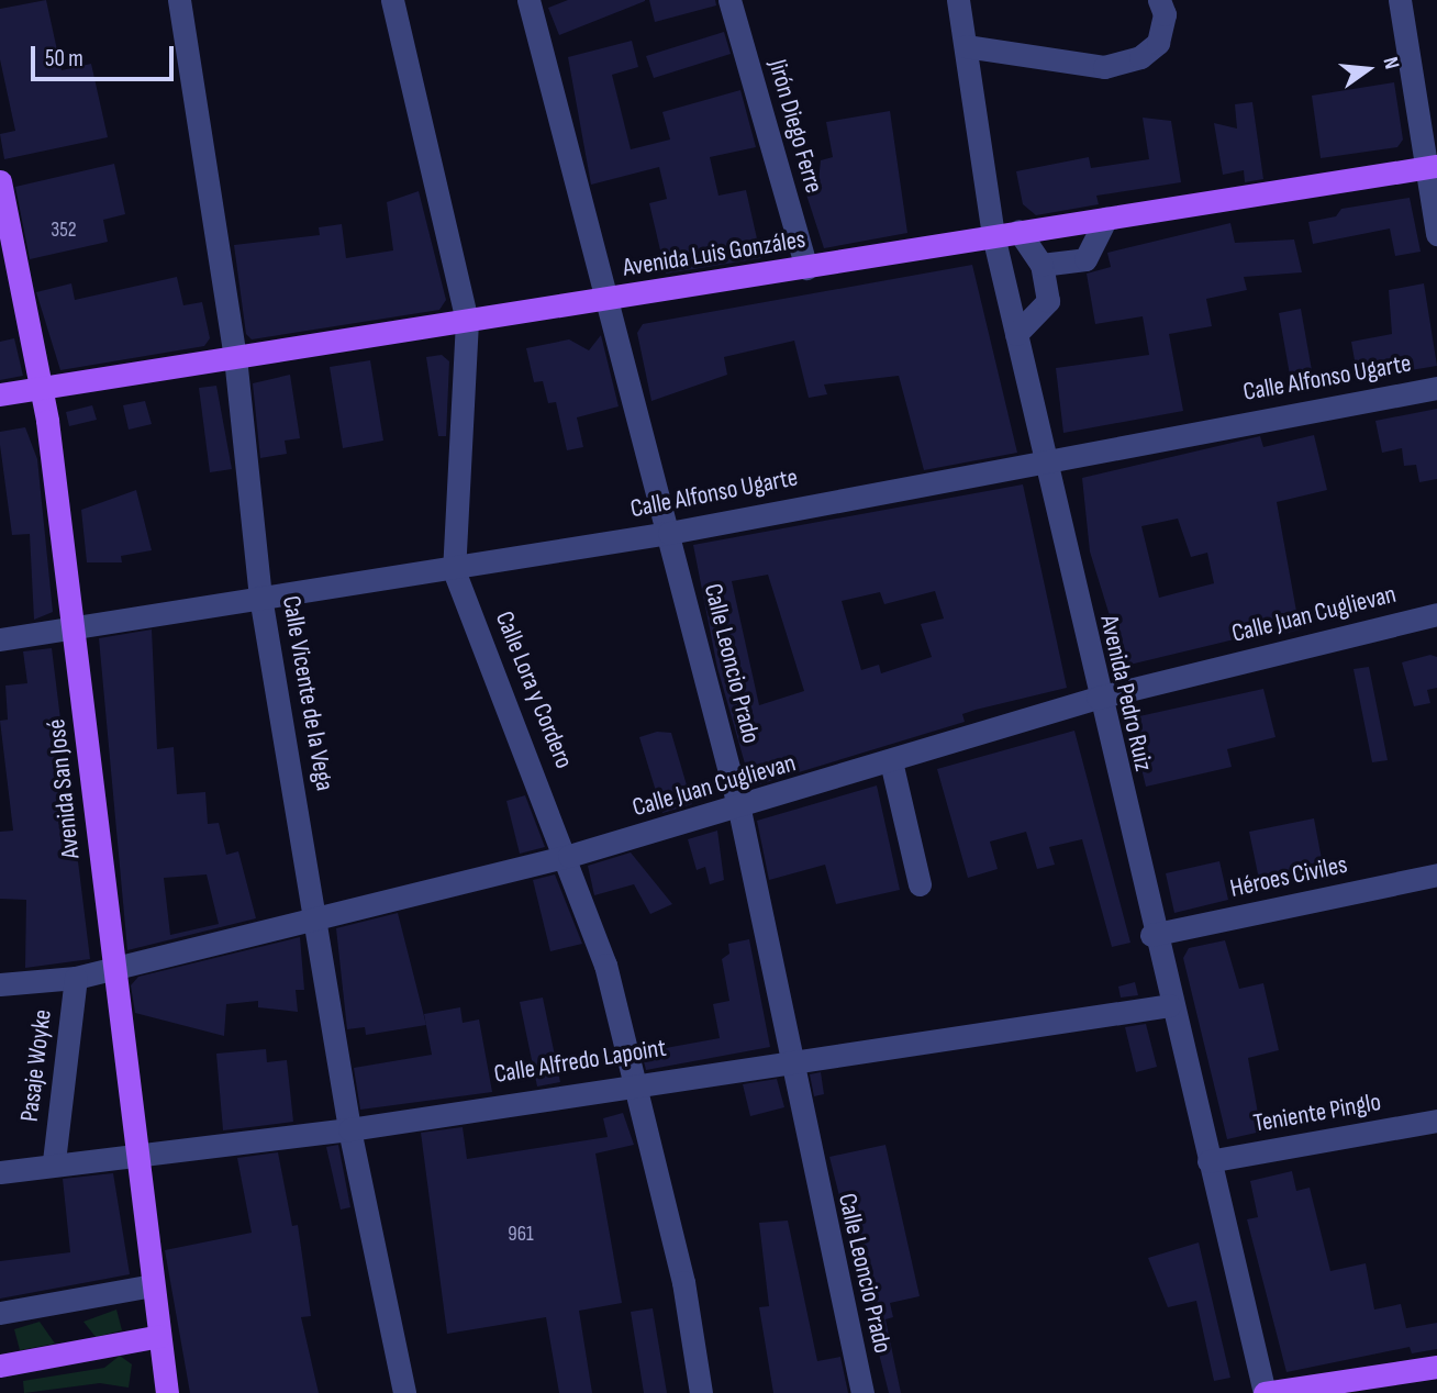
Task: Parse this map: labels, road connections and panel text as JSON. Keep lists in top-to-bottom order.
{
  "streets": {
    "main road": ["Avenida Luis Gonzáles", "Avenida San José"],
    "street": [
      "Jirón Diego Ferre",
      "Calle Alfonso Ugarte",
      "Calle Juan Cuglievan",
      "Calle Leoncio Prado",
      "Calle Lora y Cordero",
      "Calle Vicente de la Vega",
      "Avenida Pedro Ruiz",
      "Héroes Civiles",
      "Calle Alfredo Lapoint",
      "Pasaje Woyke",
      "Teniente Pinglo"
    ]
  },
  "crossings": [
    ["Jirón Diego Ferre", "Avenida Luis Gonzáles"],
    ["Avenida Luis Gonzáles", "Calle Leoncio Prado"],
    ["Avenida Luis Gonzáles", "Calle Lora y Cordero"],
    ["Avenida Luis Gonzáles", "Calle Vicente de la Vega"],
    ["Avenida Luis Gonzáles", "Avenida Pedro Ruiz"],
    ["Avenida Luis Gonzáles", "Avenida San José"],
    ["Calle Alfonso Ugarte", "Calle Leoncio Prado"],
    ["Calle Alfonso Ugarte", "Calle Lora y Cordero"],
    ["Calle Alfonso Ugarte", "Calle Vicente de la Vega"],
    ["Calle Alfonso Ugarte", "Avenida Pedro Ruiz"],
    ["Calle Alfonso Ugarte", "Avenida San José"],
    ["Calle Juan Cuglievan", "Calle Leoncio Prado"],
    ["Calle Juan Cuglievan", "Calle Lora y Cordero"],
    ["Calle Juan Cuglievan", "Calle Vicente de la Vega"],
    ["Calle Juan Cuglievan", "Avenida Pedro Ruiz"],
    ["Calle Juan Cuglievan", "Avenida San José"],
    ["Calle Juan Cuglievan", "Pasaje Woyke"],
    ["Calle Leoncio Prado", "Calle Alfredo Lapoint"],
    ["Calle Lora y Cordero", "Calle Alfredo Lapoint"],
    ["Calle Vicente de la Vega", "Calle Alfredo Lapoint"],
    ["Avenida Pedro Ruiz", "Héroes Civiles"],
    ["Avenida Pedro Ruiz", "Calle Alfredo Lapoint"],
    ["Avenida Pedro Ruiz", "Teniente Pinglo"],
    ["Avenida San José", "Calle Alfredo Lapoint"],
    ["Calle Alfredo Lapoint", "Pasaje Woyke"]
  ],
  "house_numbers": ["352", "961"],
  "scale_bar": "50 m",
  "north": "right"
}
